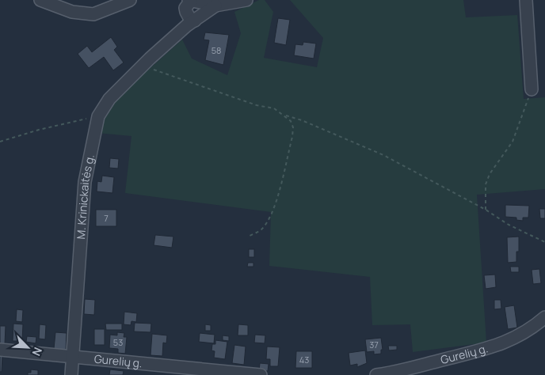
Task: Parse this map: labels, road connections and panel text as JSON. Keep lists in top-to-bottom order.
{
  "streets": {
    "street": ["M. Krinickaitės g.", "Gurelių g."]
  },
  "crossings": [
    ["M. Krinickaitės g.", "Gurelių g."]
  ],
  "house_numbers": [
    "58",
    "7",
    "53",
    "37",
    "43"
  ],
  "north": "bottom right"
}
